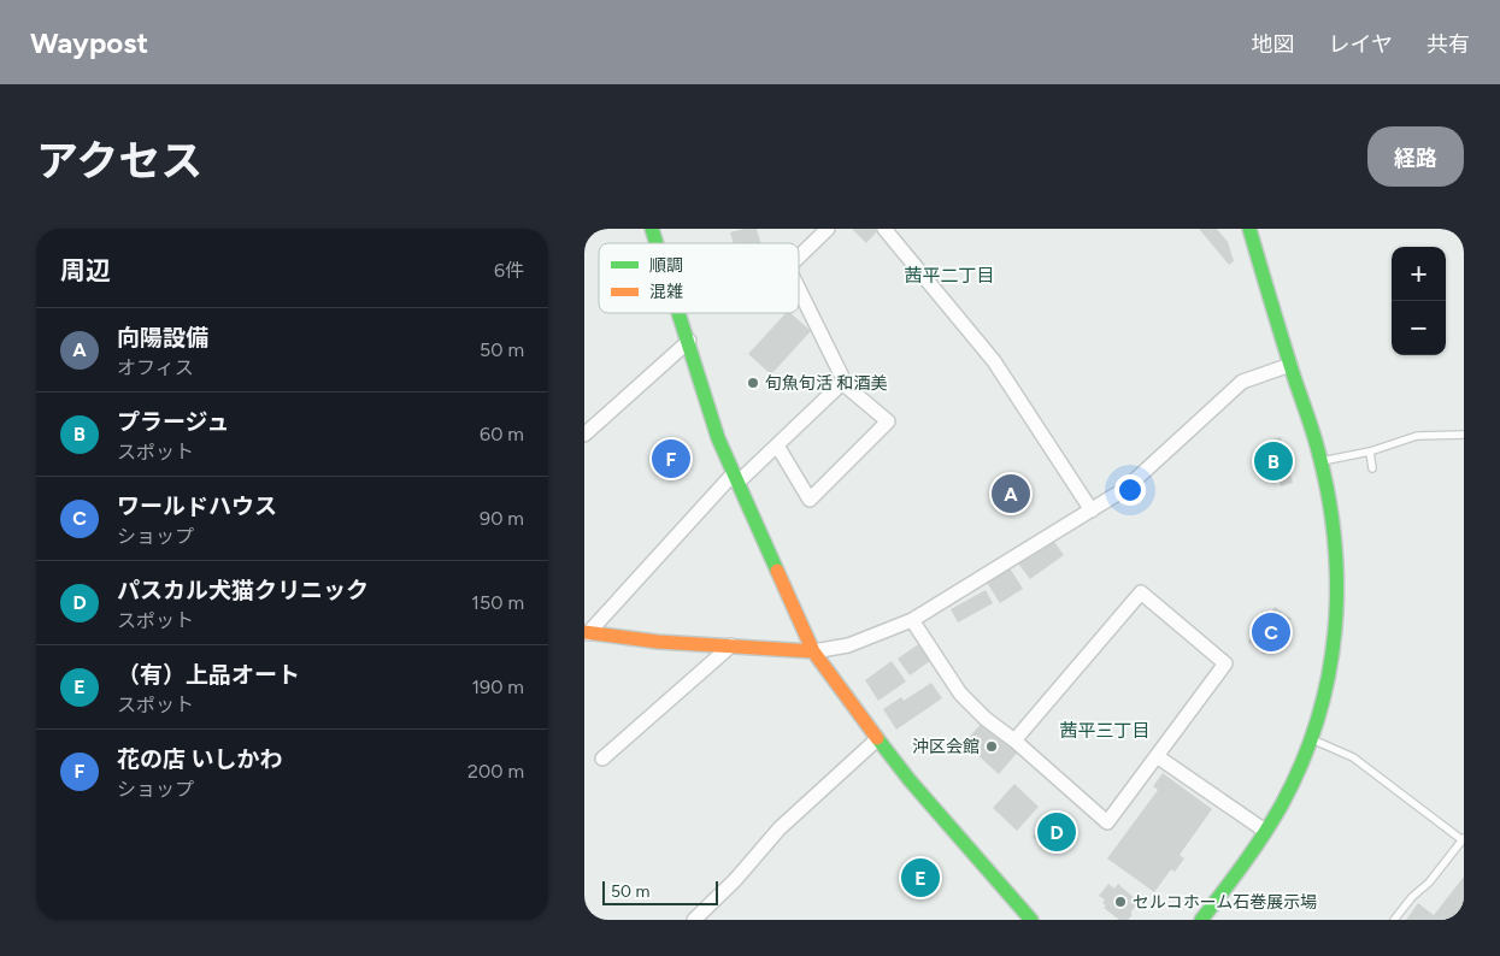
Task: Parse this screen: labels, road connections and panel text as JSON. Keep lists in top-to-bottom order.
{
  "districts": ["茜平二丁目", "茜平三丁目"],
  "places": ["旬魚旬活 和酒美", "沖区会館", "セルコホーム石巻展示場"],
  "legend": ["順調", "混雑"],
  "scale_bar": "50 m",
  "page": {
    "header": "Waypost",
    "nav": ["地図", "レイヤ", "共有"],
    "title": "アクセス",
    "buttons": "経路",
    "heading": ["周辺", "6件"],
    "map_buttons": ["+", "−"],
    "list": [
      {
        "mark": "A",
        "name": "向陽設備",
        "note": "オフィス",
        "value": "50 m"
      },
      {
        "mark": "B",
        "name": "プラージュ",
        "note": "スポット",
        "value": "60 m"
      },
      {
        "mark": "C",
        "name": "ワールドハウス",
        "note": "ショップ",
        "value": "90 m"
      },
      {
        "mark": "D",
        "name": "パスカル犬猫クリニック",
        "note": "スポット",
        "value": "150 m"
      },
      {
        "mark": "E",
        "name": "（有）上品オート",
        "note": "スポット",
        "value": "190 m"
      },
      {
        "mark": "F",
        "name": "花の店 いしかわ",
        "note": "ショップ",
        "value": "200 m"
      }
    ],
    "pins": [
      "F",
      "B",
      "A",
      "C",
      "D",
      "E"
    ],
    "scale": "50 m"
  }
}
